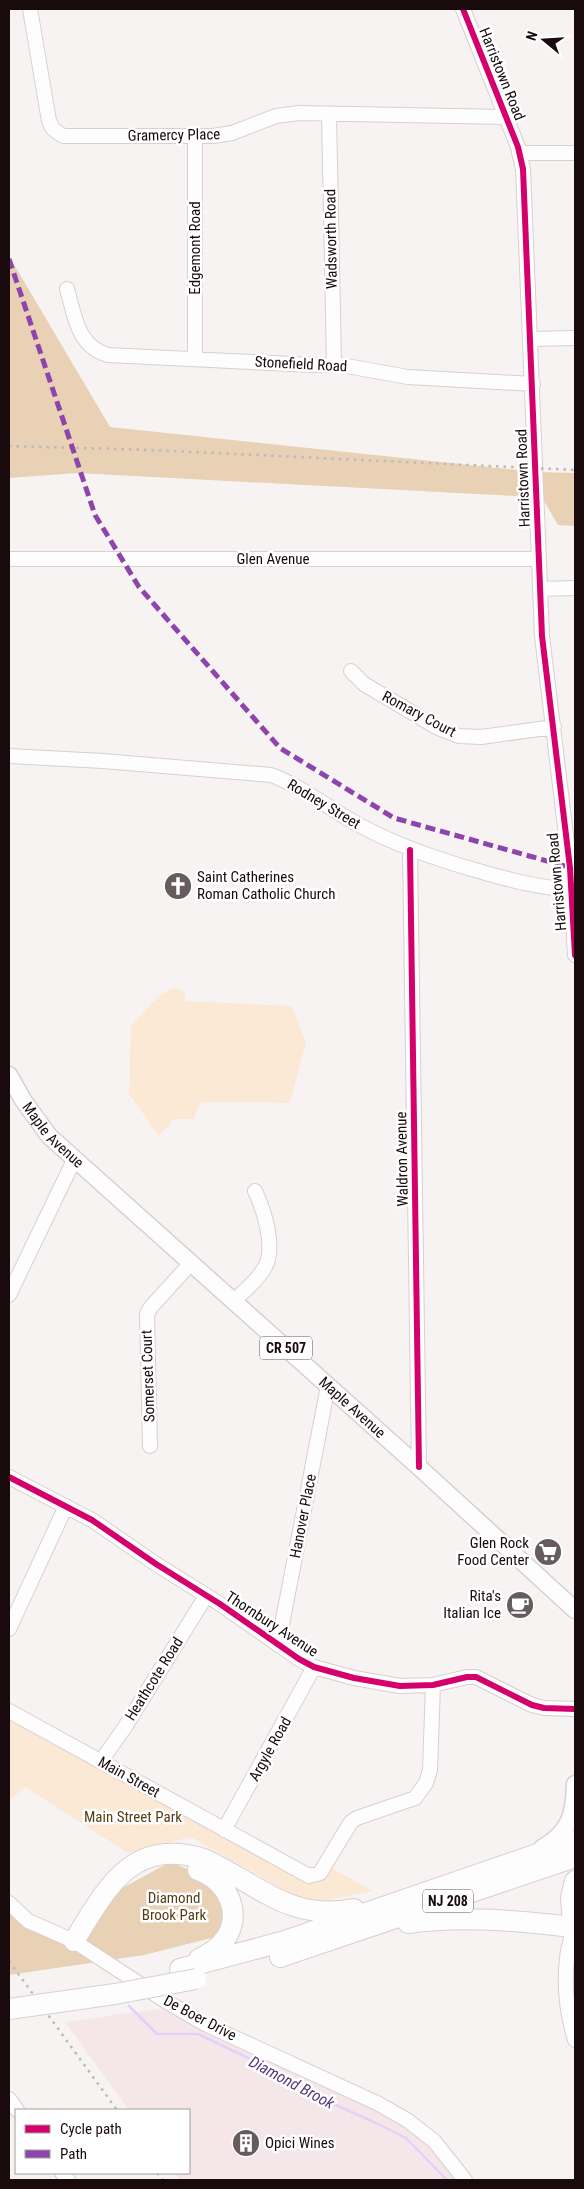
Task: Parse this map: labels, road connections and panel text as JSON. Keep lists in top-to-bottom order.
{
  "streets": {
    "highway": ["NJ 208"],
    "main road": ["Maple Avenue", "CR 507"],
    "street": [
      "Harristown Road",
      "Gramercy Place",
      "Wadsworth Road",
      "Edgemont Road",
      "Stonefield Road",
      "Glen Avenue",
      "Romary Court",
      "Rodney Street",
      "Waldron Avenue",
      "Somerset Court",
      "Hanover Place",
      "Thornbury Avenue",
      "Heathcote Road",
      "Argyle Road",
      "Main Street",
      "De Boer Drive"
    ]
  },
  "crossings": [
    ["Harristown Road", "Gramercy Place"],
    ["Harristown Road", "Stonefield Road"],
    ["Harristown Road", "Glen Avenue"],
    ["Harristown Road", "Romary Court"],
    ["Harristown Road", "Rodney Street"],
    ["Gramercy Place", "Wadsworth Road"],
    ["Gramercy Place", "Edgemont Road"],
    ["Wadsworth Road", "Stonefield Road"],
    ["Edgemont Road", "Stonefield Road"],
    ["Rodney Street", "Waldron Avenue"],
    ["Maple Avenue", "Waldron Avenue"],
    ["Maple Avenue", "Somerset Court"],
    ["Maple Avenue", "Hanover Place"],
    ["Hanover Place", "Thornbury Avenue"],
    ["Thornbury Avenue", "Heathcote Road"],
    ["Thornbury Avenue", "Argyle Road"],
    ["Thornbury Avenue", "Main Street"],
    ["Heathcote Road", "Main Street"],
    ["Argyle Road", "Main Street"]
  ],
  "water": ["Diamond Brook"],
  "parks": ["Main Street Park", "Diamond Brook Park"],
  "places": {
    "church": ["Saint Catherines Roman Catholic Church"],
    "supermarket": ["Glen Rock Food Center"],
    "cafe": ["Rita's Italian Ice"],
    "building": ["Opici Wines"]
  },
  "legend": ["Cycle path", "Path"],
  "north": "left"
}
